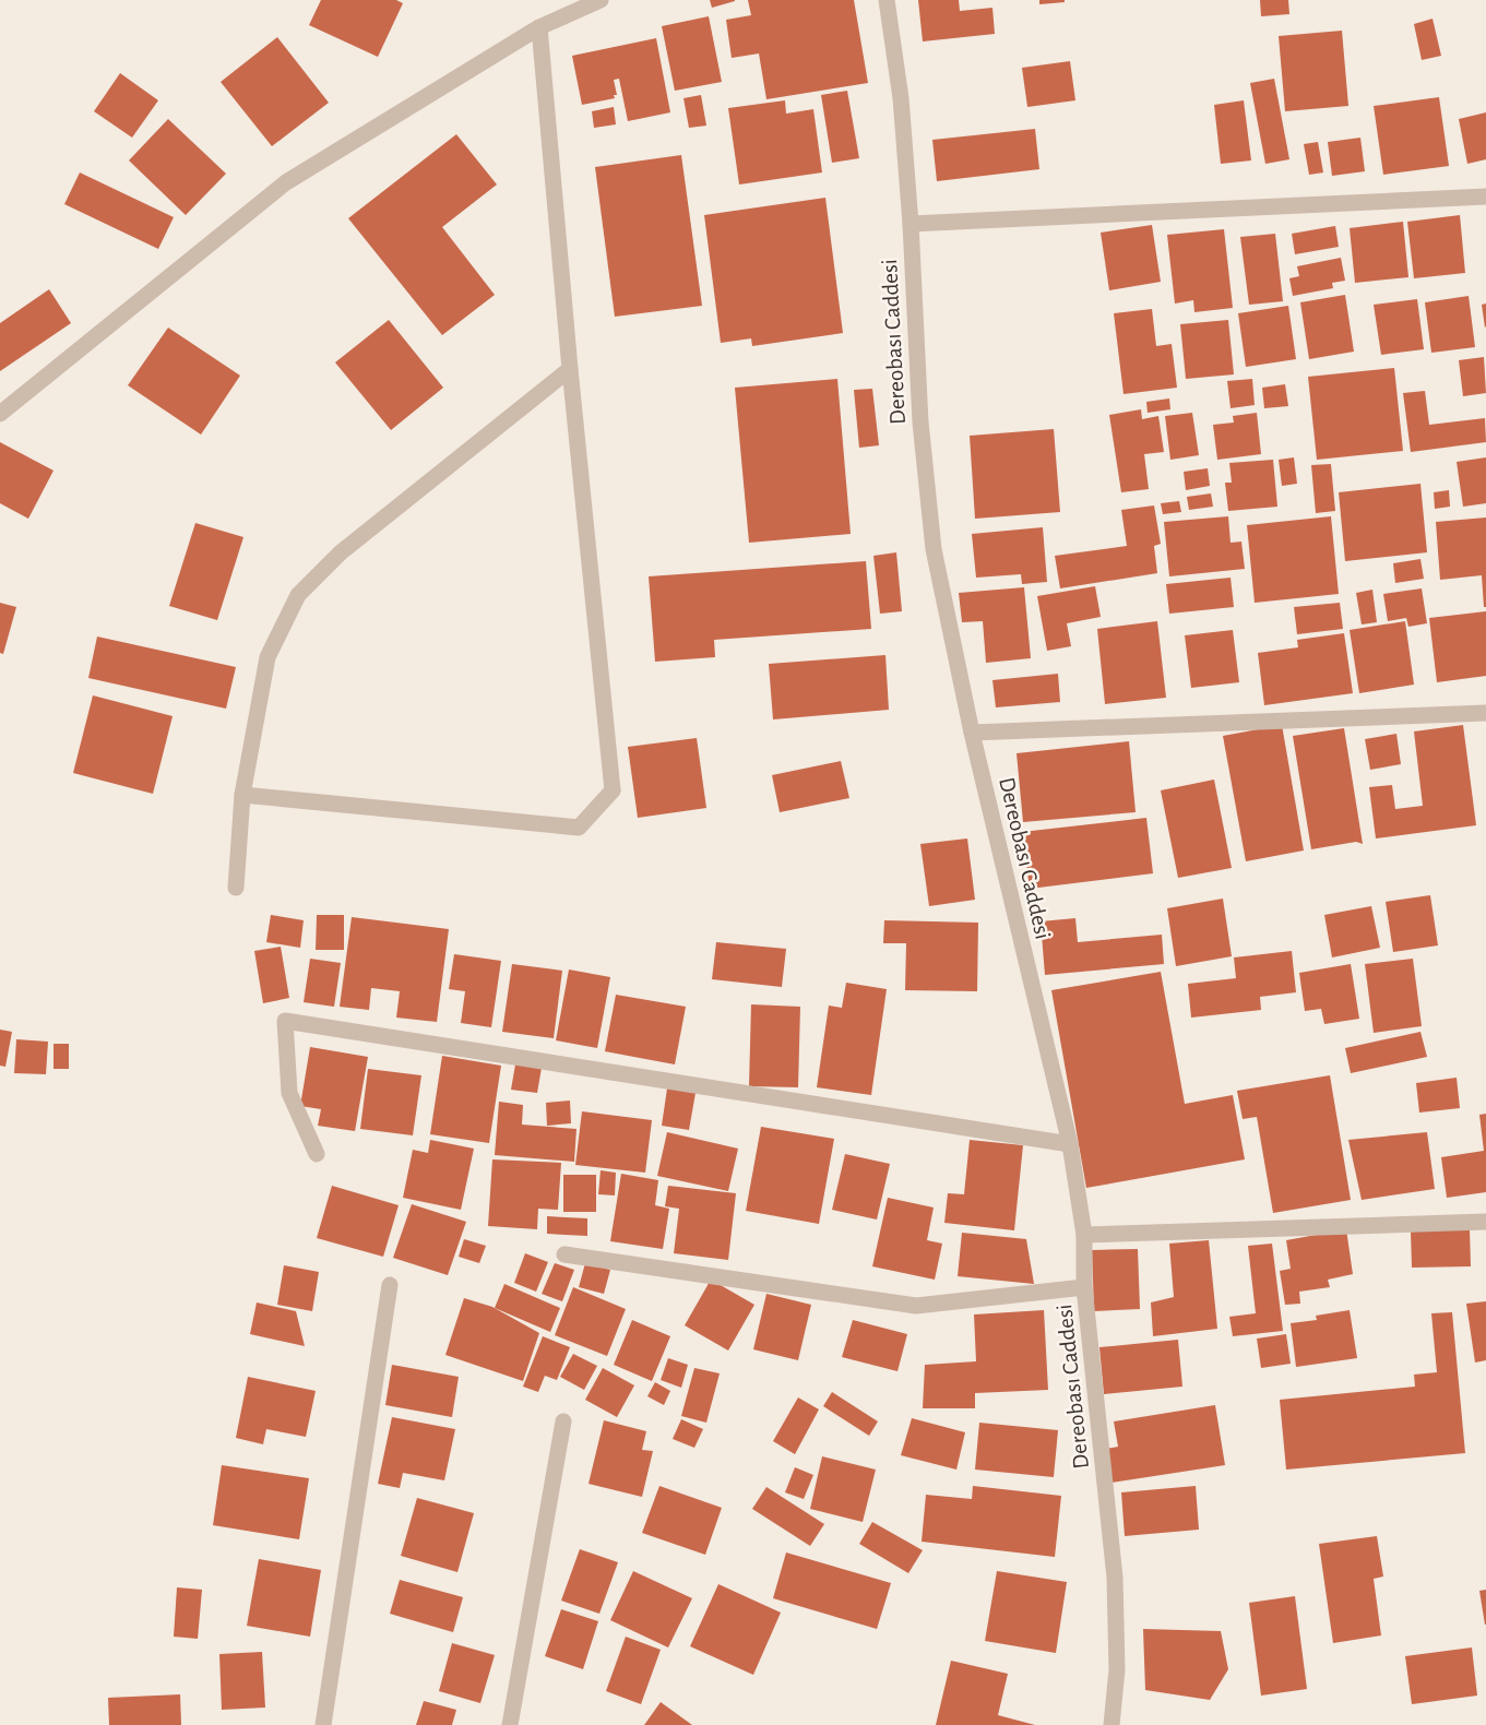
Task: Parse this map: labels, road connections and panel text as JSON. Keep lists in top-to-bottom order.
{
  "streets": {
    "street": ["Dereobası Caddesi"]
  }
}
